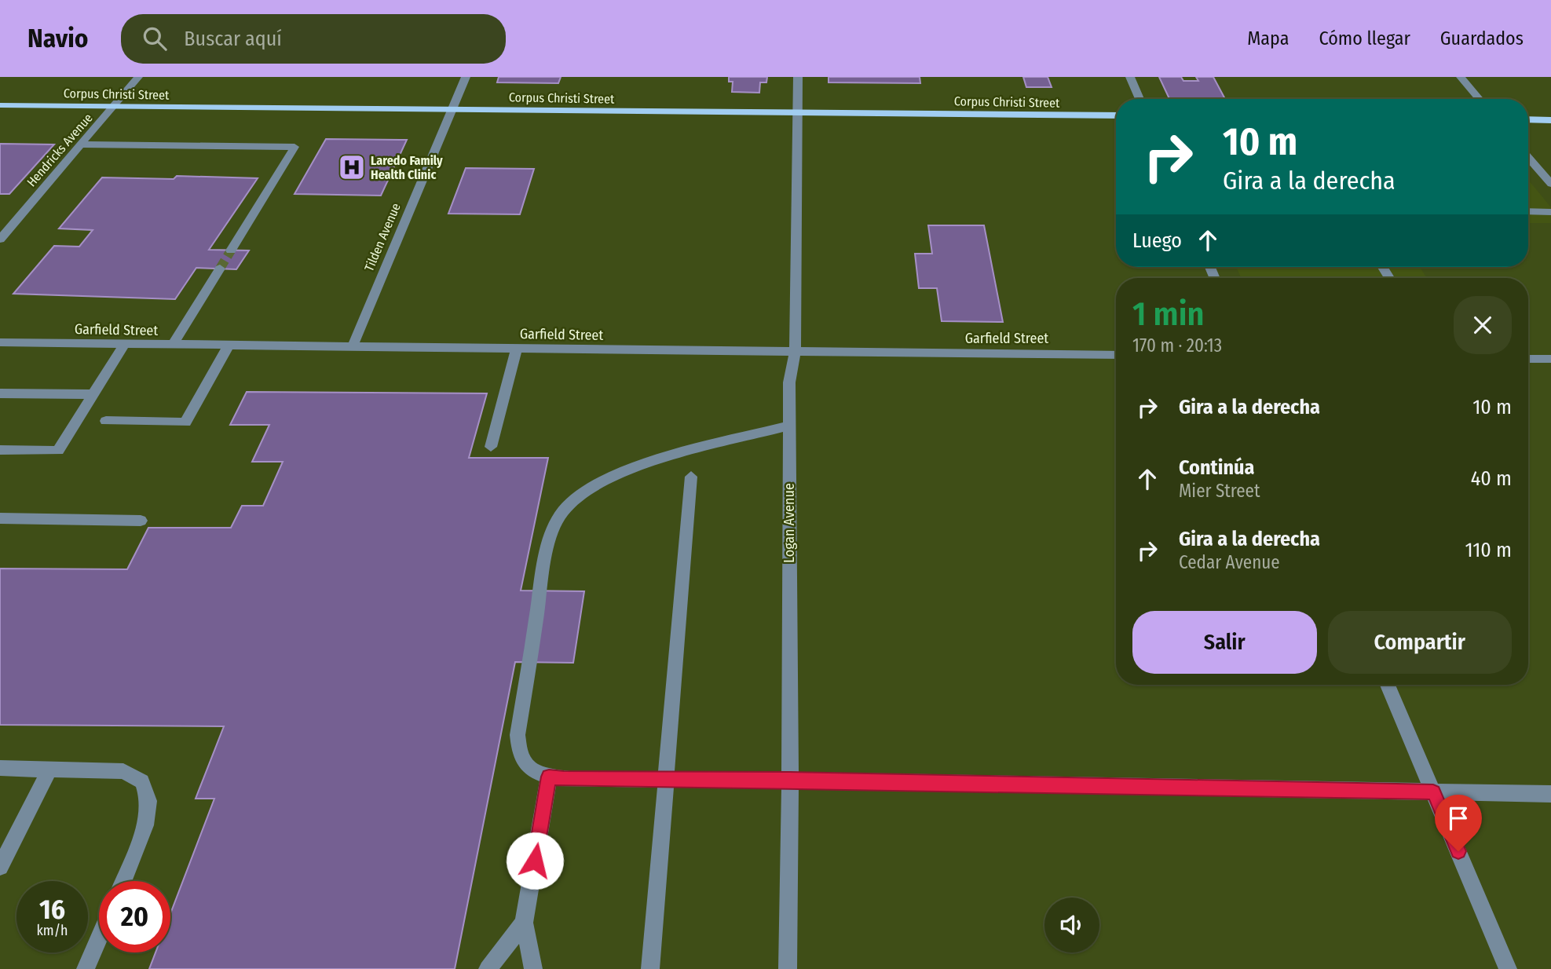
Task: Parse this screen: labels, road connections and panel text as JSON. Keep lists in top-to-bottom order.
{
  "streets": {
    "main road": ["Corpus Christi Street"],
    "street": [
      "Hendricks Avenue",
      "Tilden Avenue",
      "Garfield Street",
      "Logan Avenue"
    ]
  },
  "crossings": [
    ["Corpus Christi Street", "Hendricks Avenue"],
    ["Corpus Christi Street", "Tilden Avenue"],
    ["Corpus Christi Street", "Logan Avenue"],
    ["Tilden Avenue", "Garfield Street"],
    ["Garfield Street", "Logan Avenue"]
  ],
  "places": {
    "hospital": ["Laredo Family Health Clinic"]
  },
  "page": {
    "header": "Navio",
    "search": "Buscar aquí",
    "nav": ["Mapa", "Cómo llegar", "Guardados"],
    "turn": ["10 m", "Gira a la derecha"],
    "then": "Luego",
    "heading": ["1 min", "170 m · 20:13"],
    "list": [
      {
        "name": "Gira a la derecha",
        "value": "10 m"
      },
      {
        "name": "Continúa",
        "note": "Mier Street",
        "value": "40 m"
      },
      {
        "name": "Gira a la derecha",
        "note": "Cedar Avenue",
        "value": "110 m"
      }
    ],
    "buttons": ["Salir", "Compartir"],
    "speed": "16 km/h",
    "limit": "20"
  }
}
